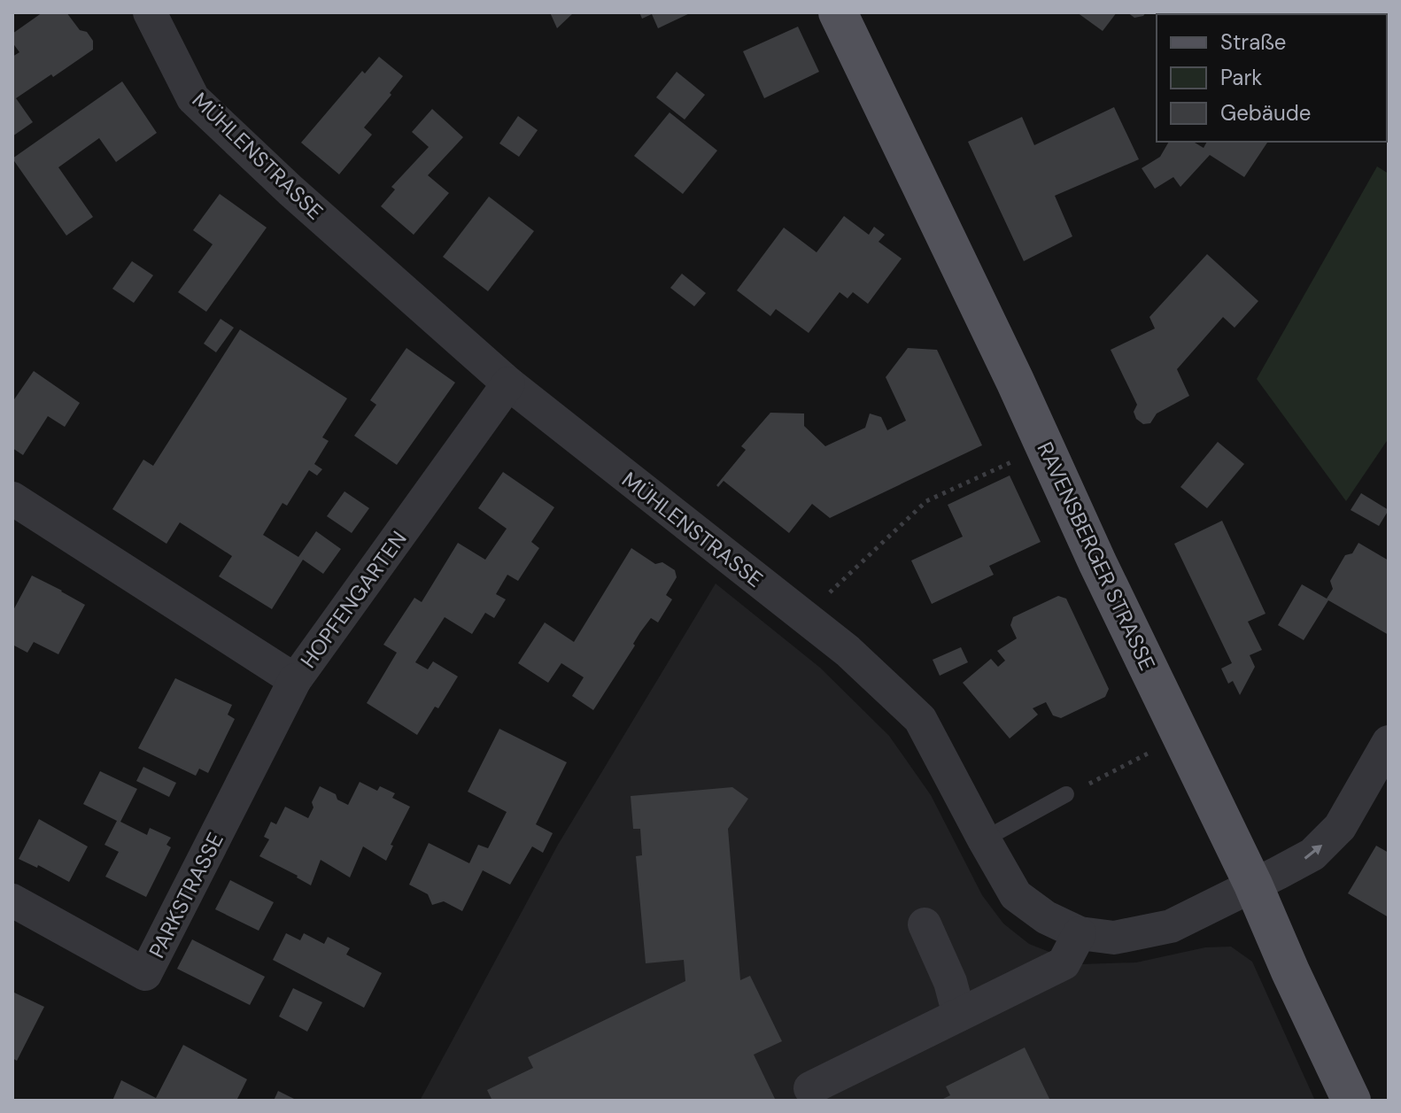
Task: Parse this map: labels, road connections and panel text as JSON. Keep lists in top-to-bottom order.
{
  "streets": {
    "main road": ["RAVENSBERGER STRASSE"],
    "street": ["MÜHLENSTRASSE", "HOPFENGARTEN", "PARKSTRASSE"]
  },
  "crossings": [
    ["MÜHLENSTRASSE", "RAVENSBERGER STRASSE"],
    ["MÜHLENSTRASSE", "HOPFENGARTEN"],
    ["HOPFENGARTEN", "PARKSTRASSE"]
  ],
  "legend": ["Straße", "Park", "Gebäude"]
}
